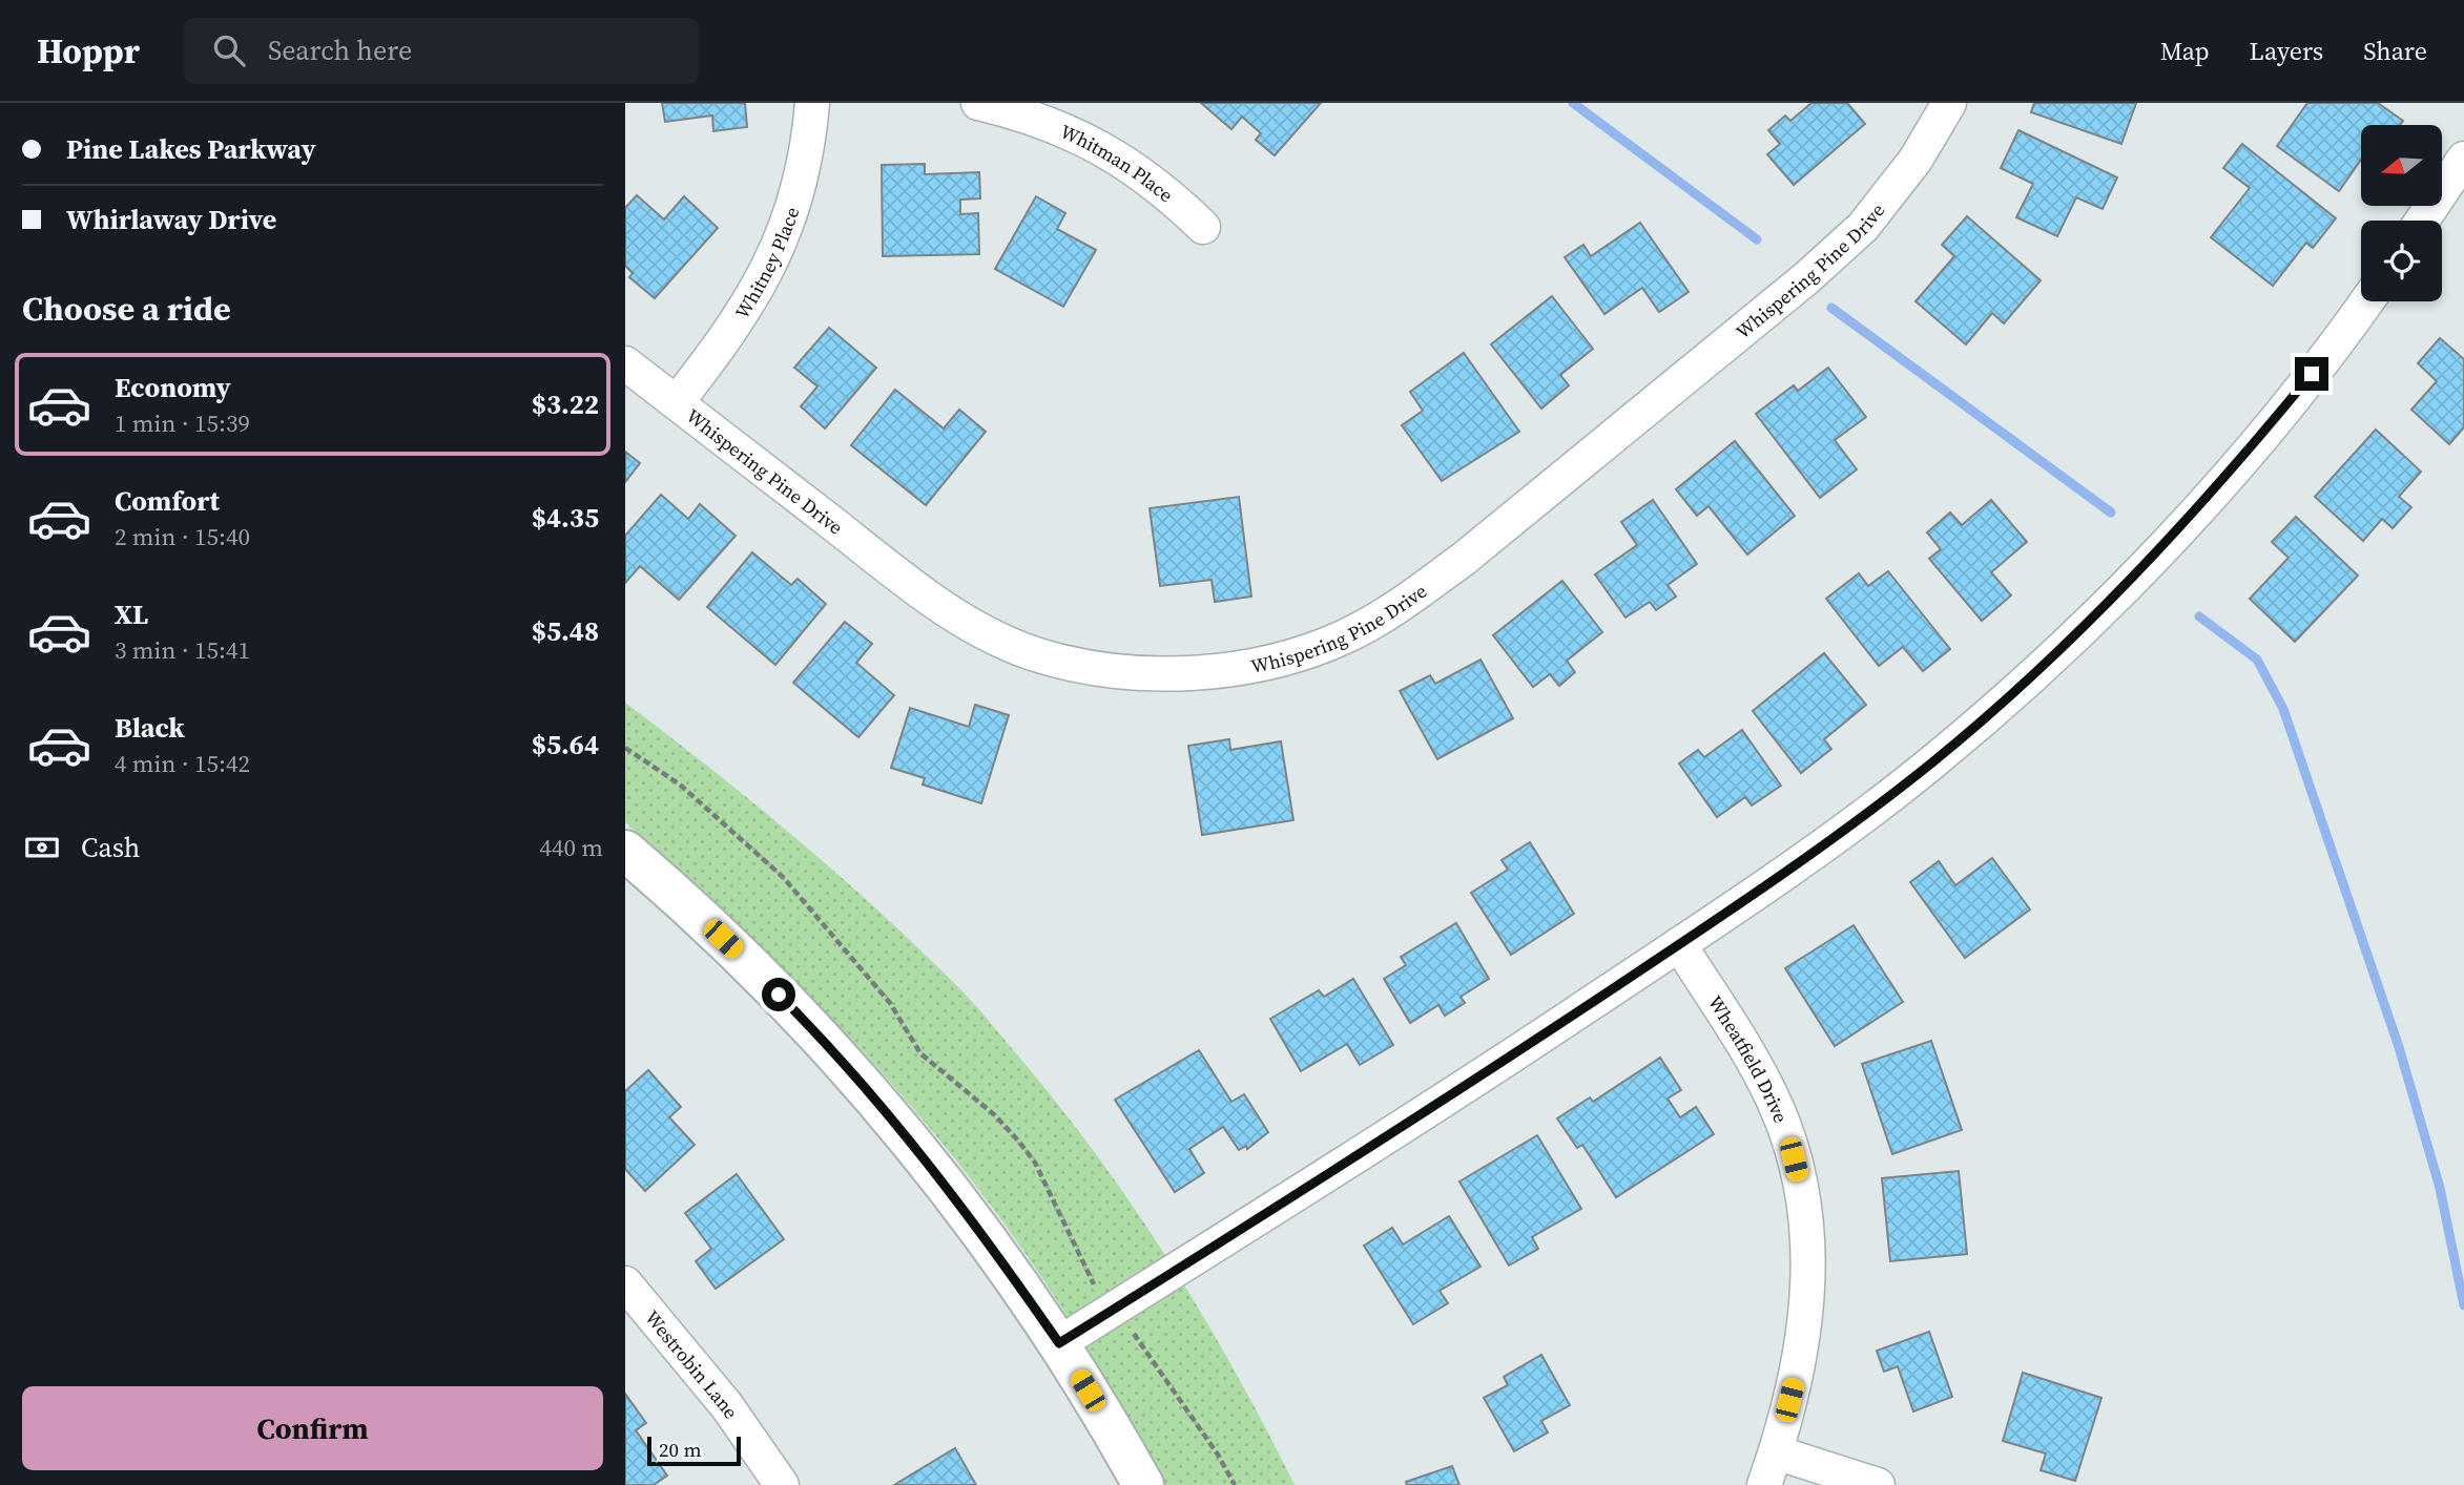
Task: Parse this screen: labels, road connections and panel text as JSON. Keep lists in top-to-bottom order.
{
  "streets": {
    "street": [
      "Whitman Place",
      "Whitney Place",
      "Whispering Pine Drive",
      "Wheatfield Drive",
      "Westrobin Lane"
    ]
  },
  "crossings": [
    ["Whitney Place", "Whispering Pine Drive"]
  ],
  "scale_bar": "20 m",
  "north": "left",
  "page": {
    "header": "Hoppr",
    "search": "Search here",
    "nav": ["Map", "Layers", "Share"],
    "banner": ["Pine Lakes Parkway", "Whirlaway Drive"],
    "heading": "Choose a ride",
    "list": [
      {
        "name": "Economy",
        "note": "1 min · 15:39",
        "value": "$3.22"
      },
      {
        "name": "Comfort",
        "note": "2 min · 15:40",
        "value": "$4.35"
      },
      {
        "name": "XL",
        "note": "3 min · 15:41",
        "value": "$5.48"
      },
      {
        "name": "Black",
        "note": "4 min · 15:42",
        "value": "$5.64"
      }
    ],
    "pay": ["Cash", "440 m"],
    "buttons": "Confirm",
    "scale": "20 m"
  }
}
